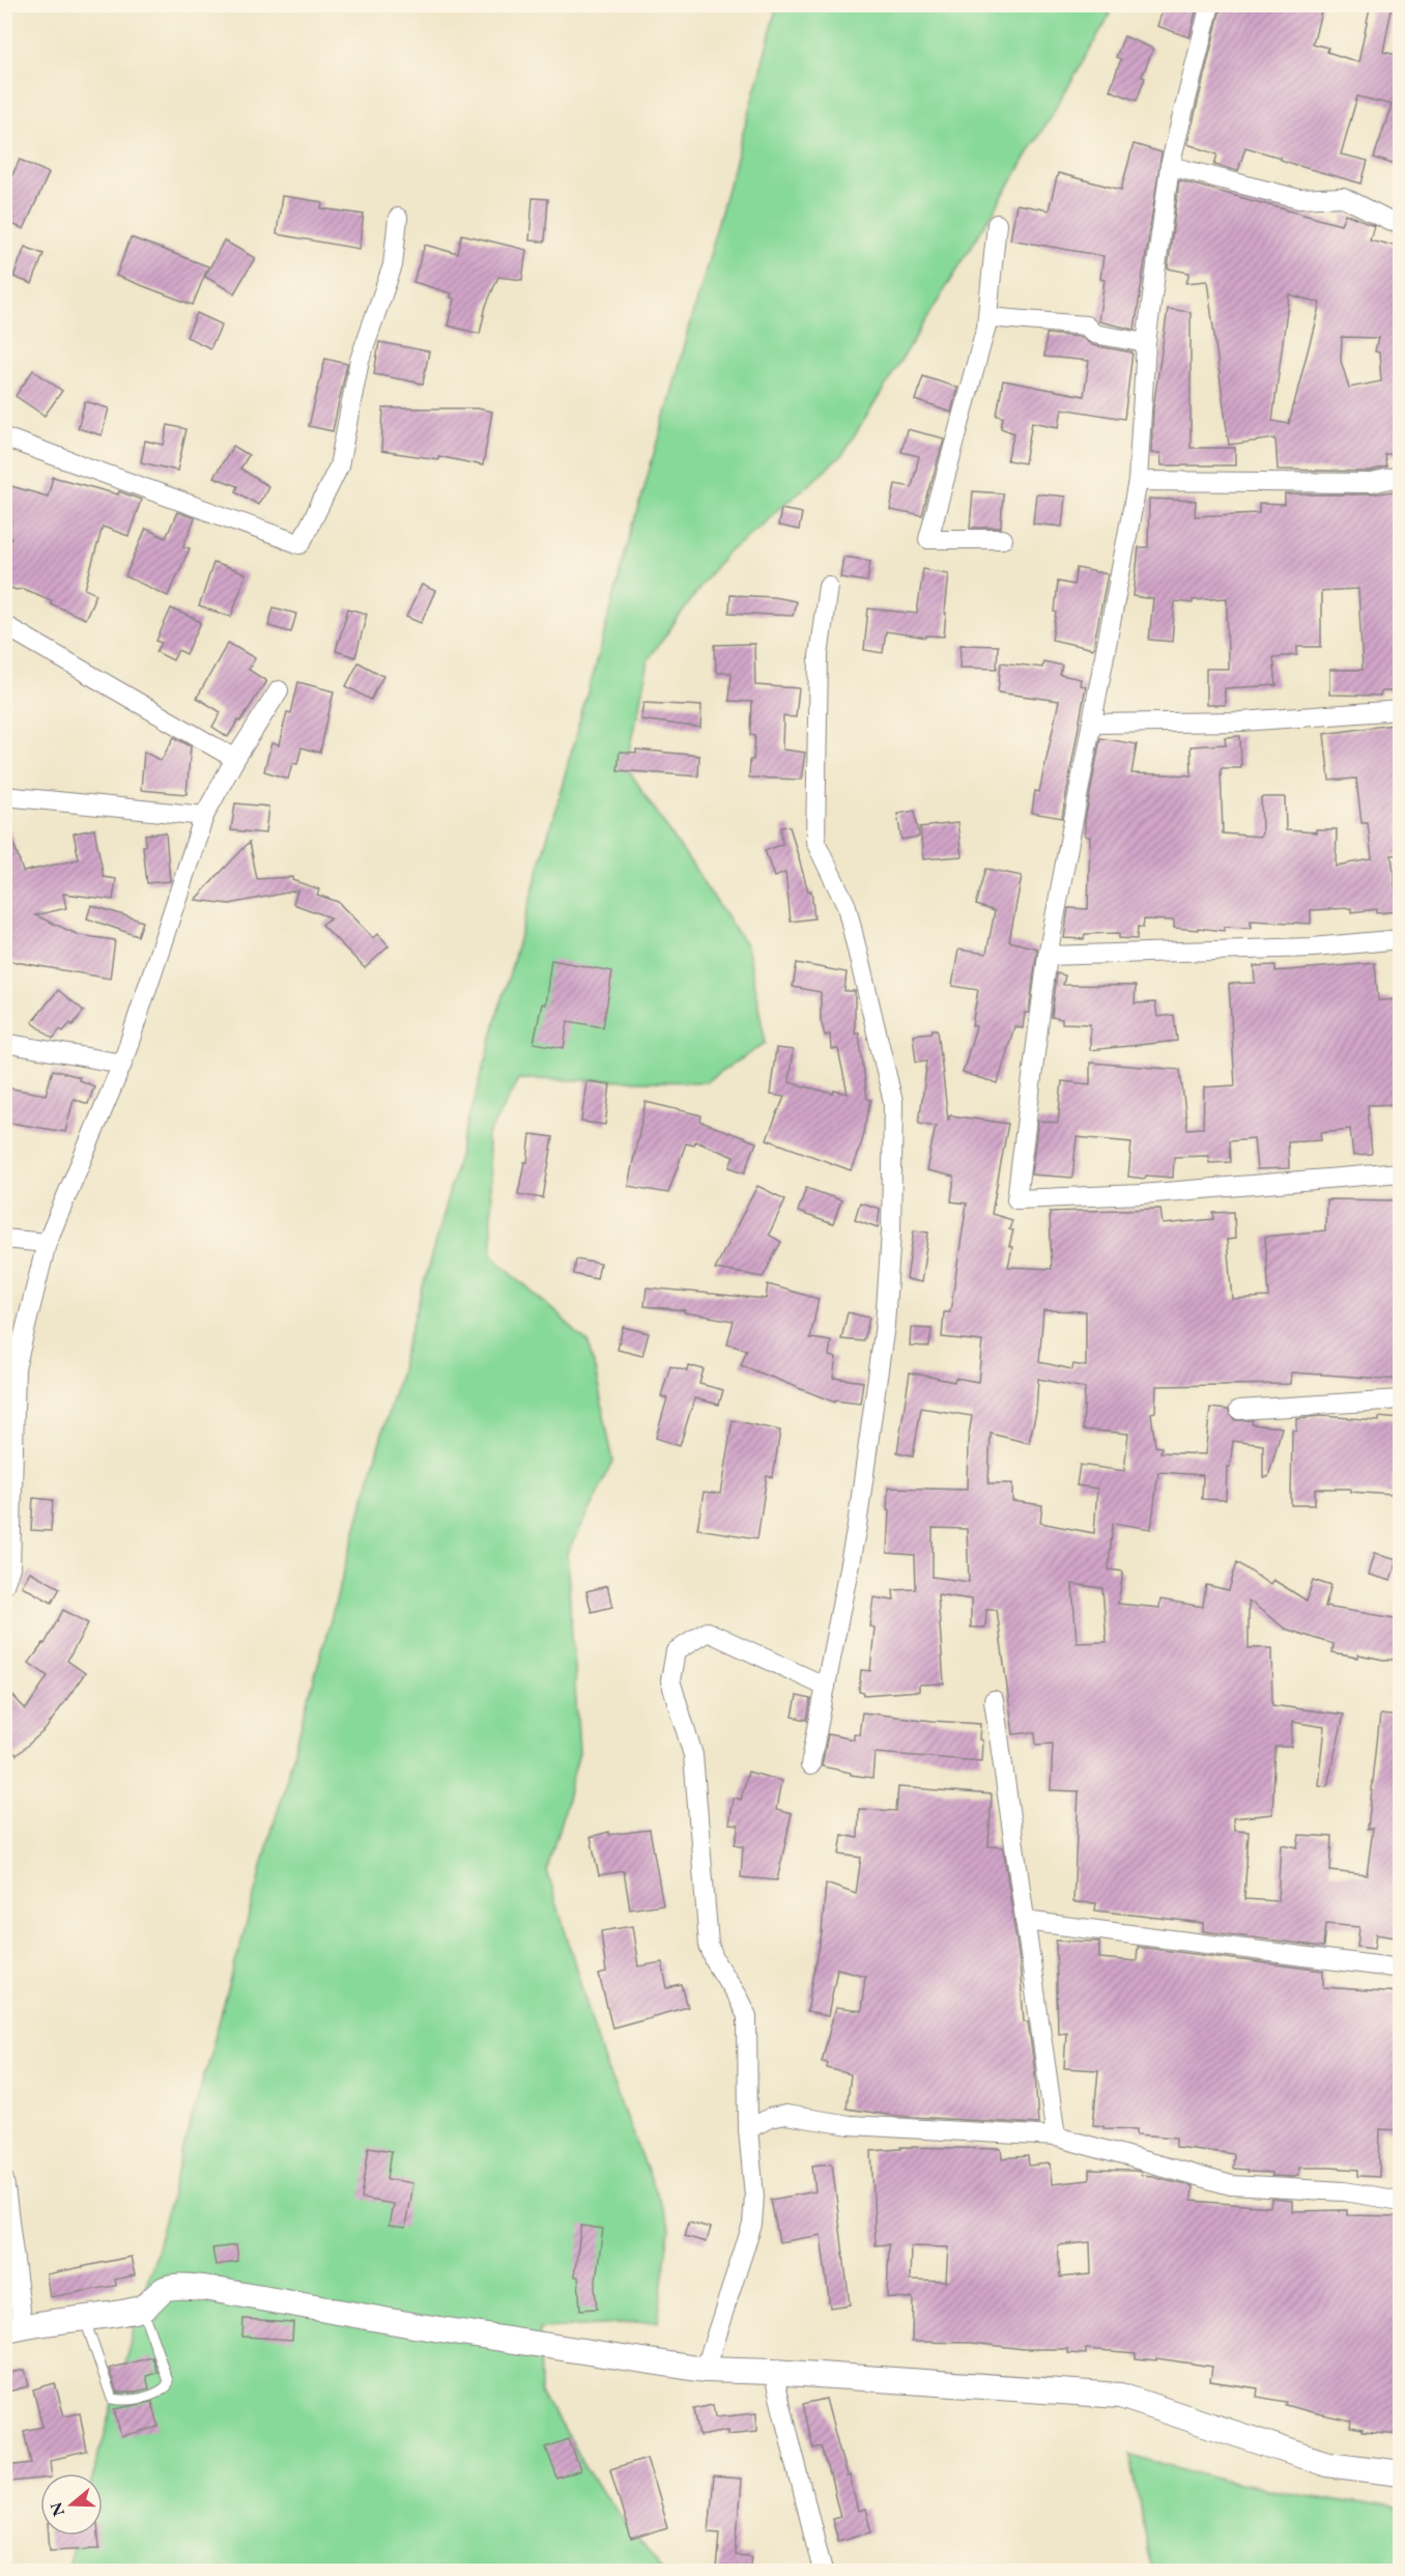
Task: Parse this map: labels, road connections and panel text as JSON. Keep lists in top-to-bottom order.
{
  "north": "left"
}
